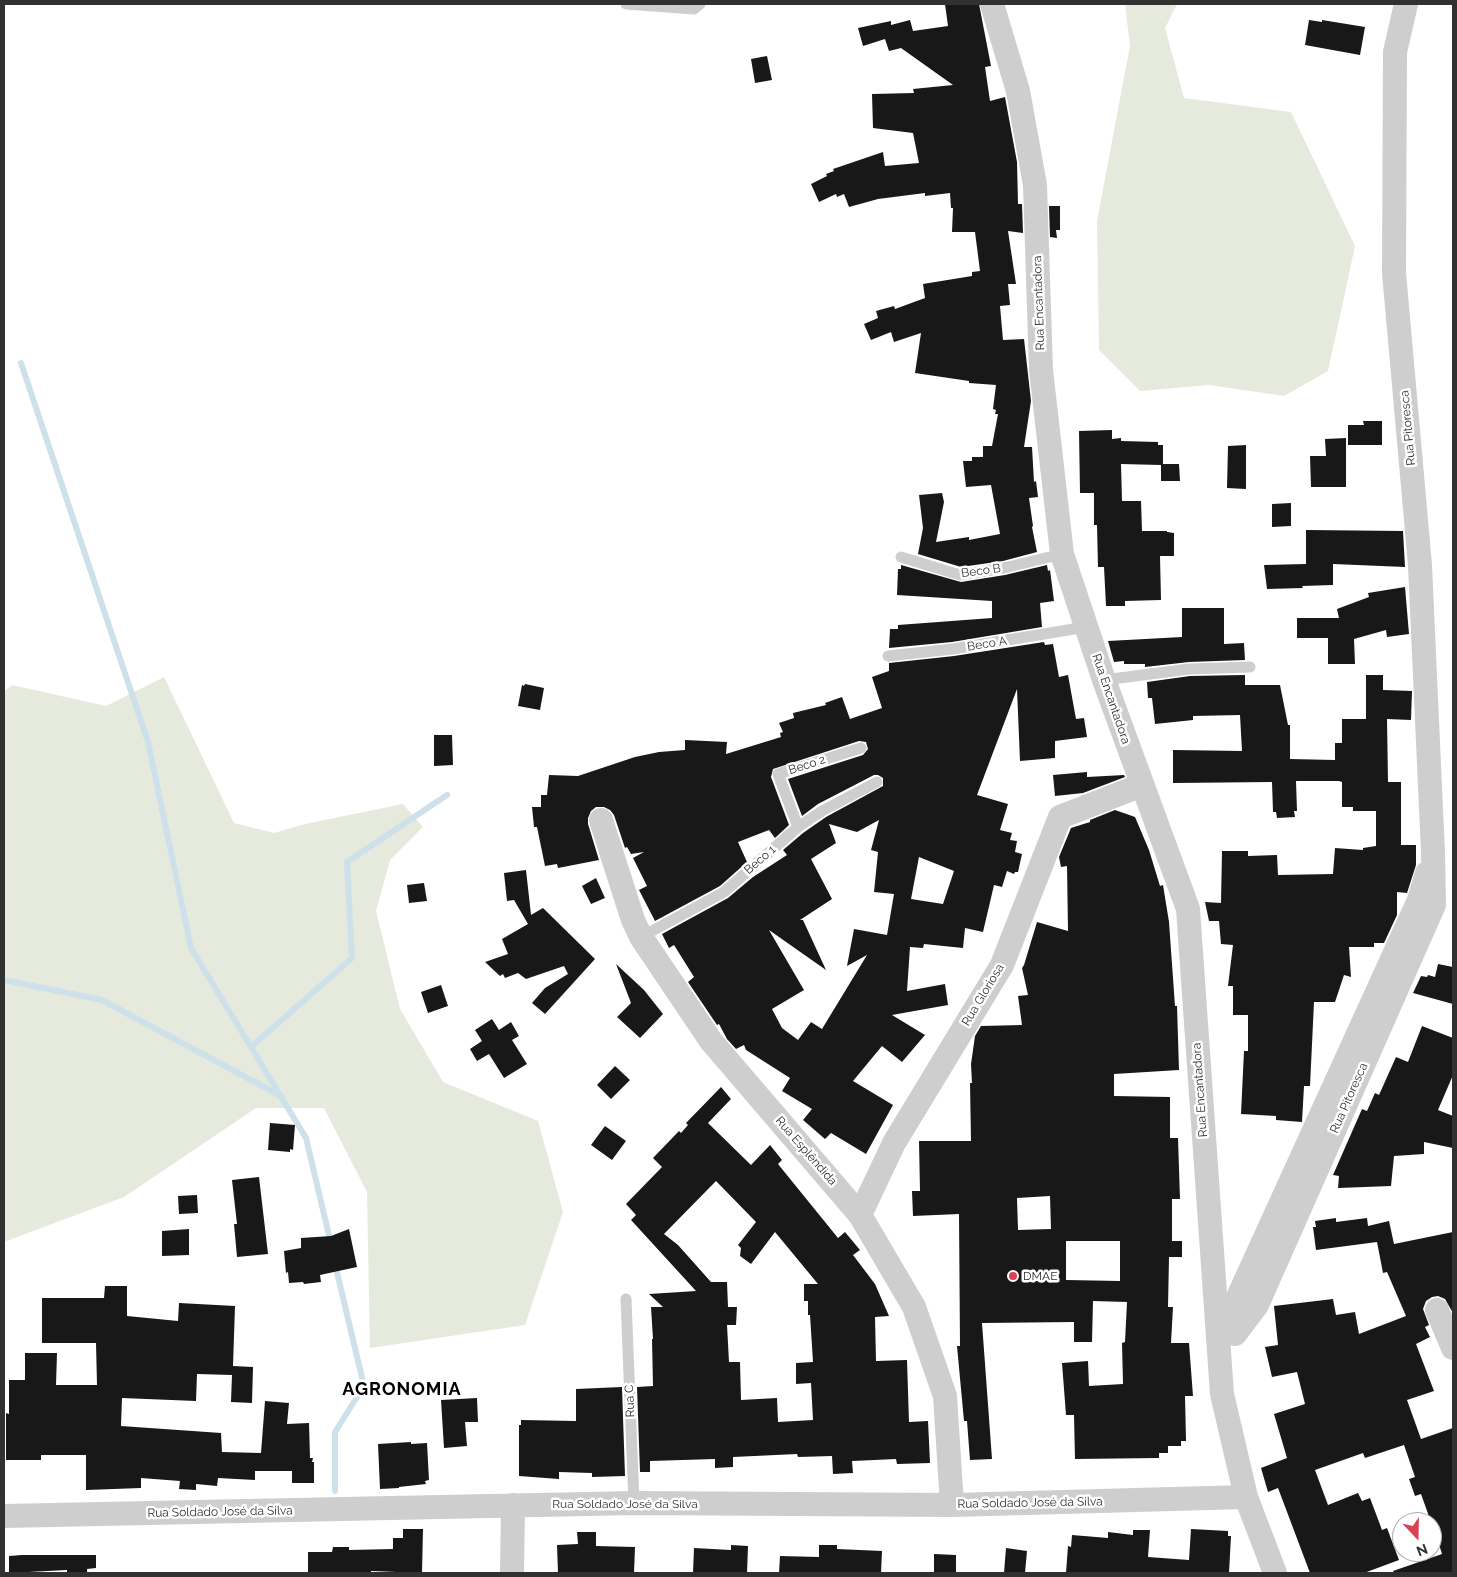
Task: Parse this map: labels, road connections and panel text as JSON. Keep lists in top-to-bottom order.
{
  "streets": {
    "street": [
      "Rua Encantadora",
      "Rua Pitoresca",
      "Rua Gloriosa",
      "Rua Esplêndida",
      "Rua Soldado José da Silva"
    ],
    "lane": [
      "Beco B",
      "Beco A",
      "Beco 2",
      "Beco 1",
      "Rua C"
    ]
  },
  "crossings": [
    ["Rua Encantadora", "Rua Pitoresca"],
    ["Rua Encantadora", "Beco B"],
    ["Rua Encantadora", "Beco A"],
    ["Rua Encantadora", "Rua Gloriosa"],
    ["Rua Encantadora", "Rua Soldado José da Silva"],
    ["Beco 2", "Beco 1"],
    ["Beco 1", "Rua Esplêndida"],
    ["Rua Gloriosa", "Rua Esplêndida"],
    ["Rua Esplêndida", "Rua Soldado José da Silva"],
    ["Rua C", "Rua Soldado José da Silva"]
  ],
  "districts": ["AGRONOMIA"],
  "places": ["DMAE"],
  "north": "bottom"
}
